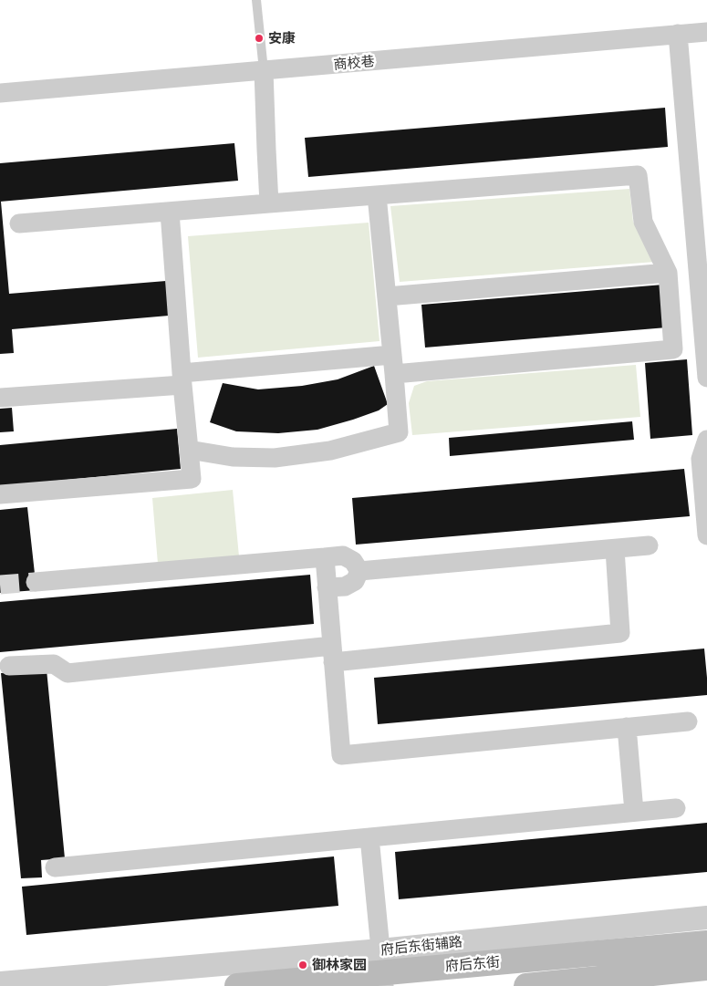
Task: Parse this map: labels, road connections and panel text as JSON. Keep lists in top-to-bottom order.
{
  "streets": {
    "main road": ["府后东街"],
    "street": ["商校巷", "府后东街辅路"]
  },
  "crossings": [
    ["府后东街辅路", "府后东街"]
  ],
  "places": ["安康", "御林家园"]
}
